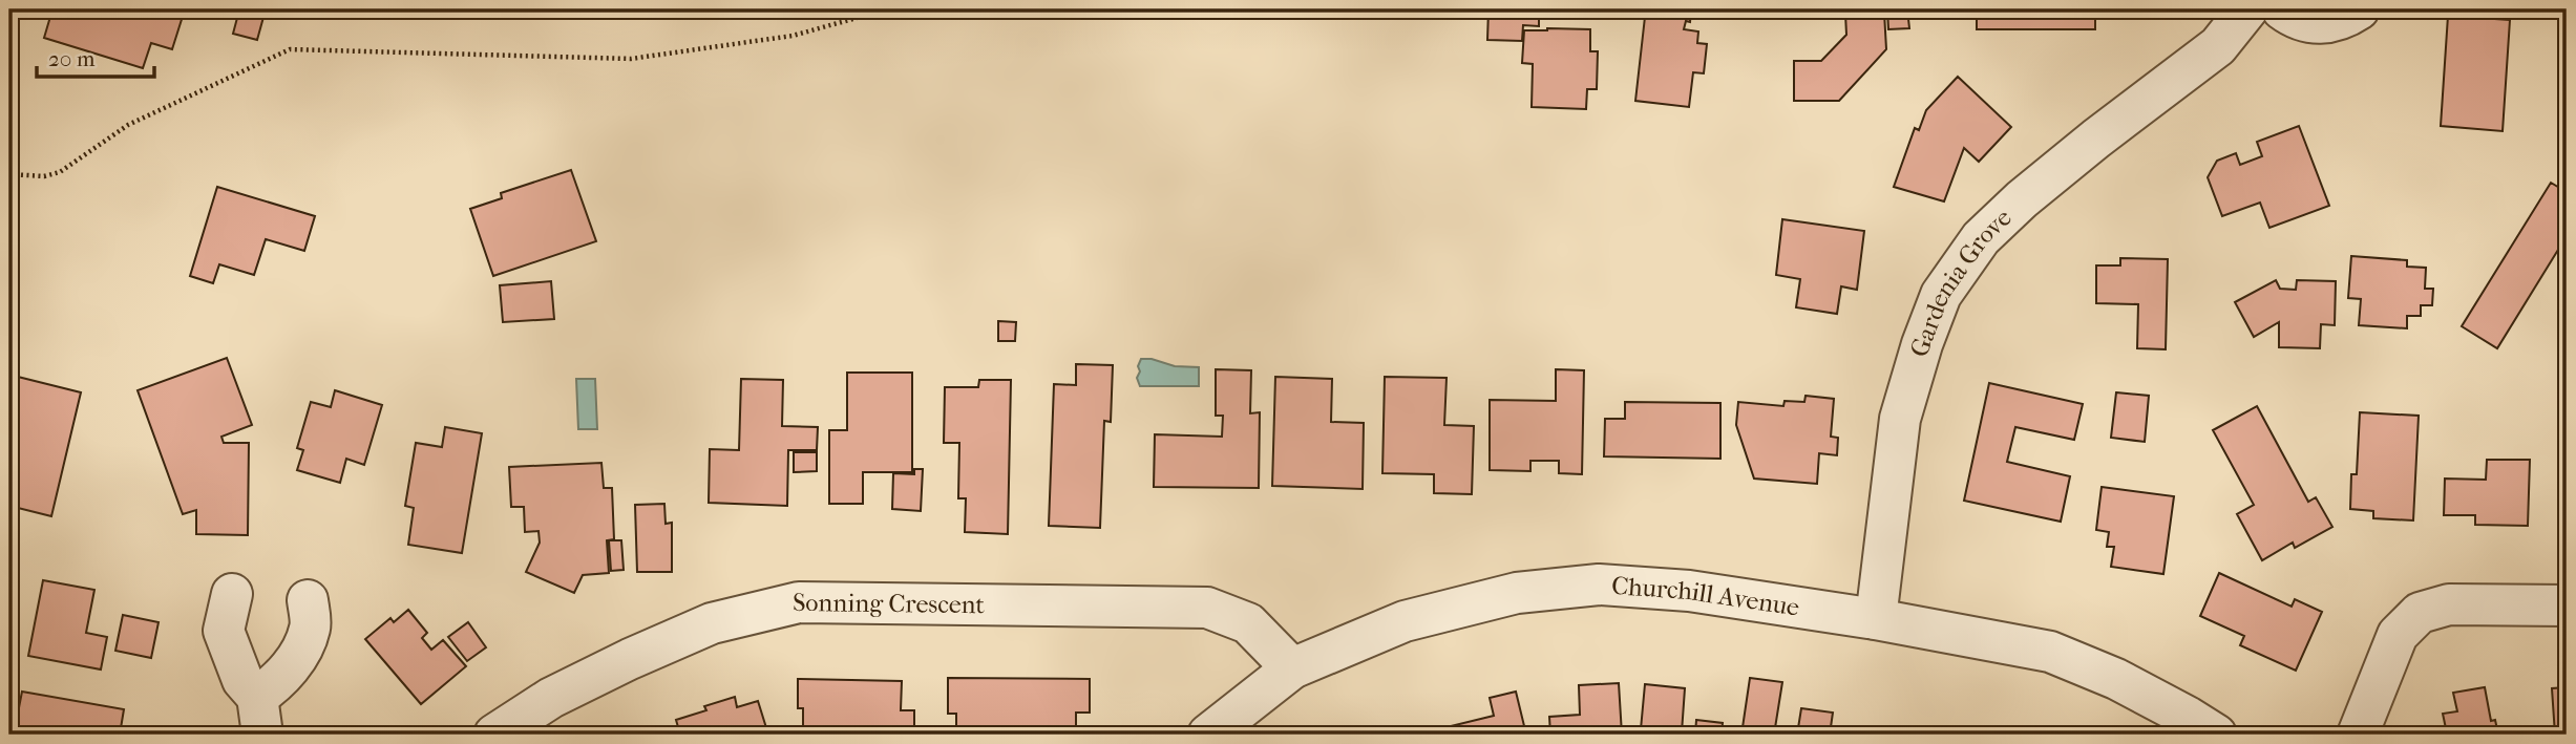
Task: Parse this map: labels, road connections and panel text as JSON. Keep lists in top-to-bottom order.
{
  "streets": {
    "street": ["Gardenia Grove", "Churchill Avenue", "Sonning Crescent"]
  },
  "crossings": [
    ["Gardenia Grove", "Churchill Avenue"],
    ["Churchill Avenue", "Sonning Crescent"]
  ],
  "scale_bar": "20 m"
}
